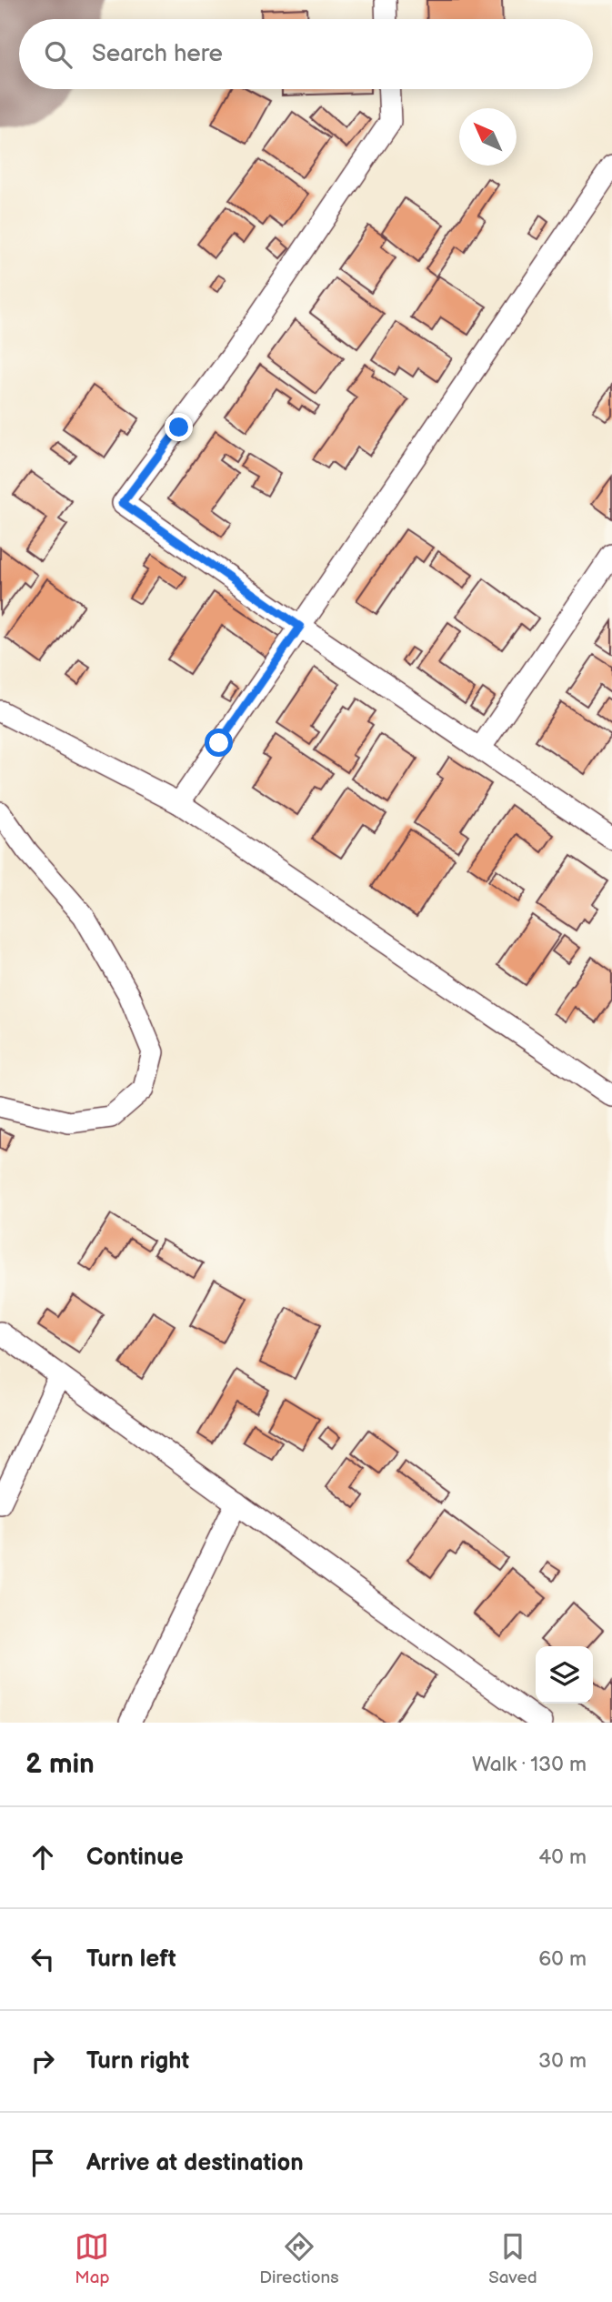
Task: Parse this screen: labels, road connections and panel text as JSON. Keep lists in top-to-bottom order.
{
  "north": "top left",
  "page": {
    "search": "Search here",
    "heading": ["2 min", "Walk · 130 m"],
    "list": [
      ["Continue", "40 m"],
      ["Turn left", "60 m"],
      ["Turn right", "30 m"],
      "Arrive at destination"
    ],
    "nav": ["Map", "Directions", "Saved"]
  }
}
